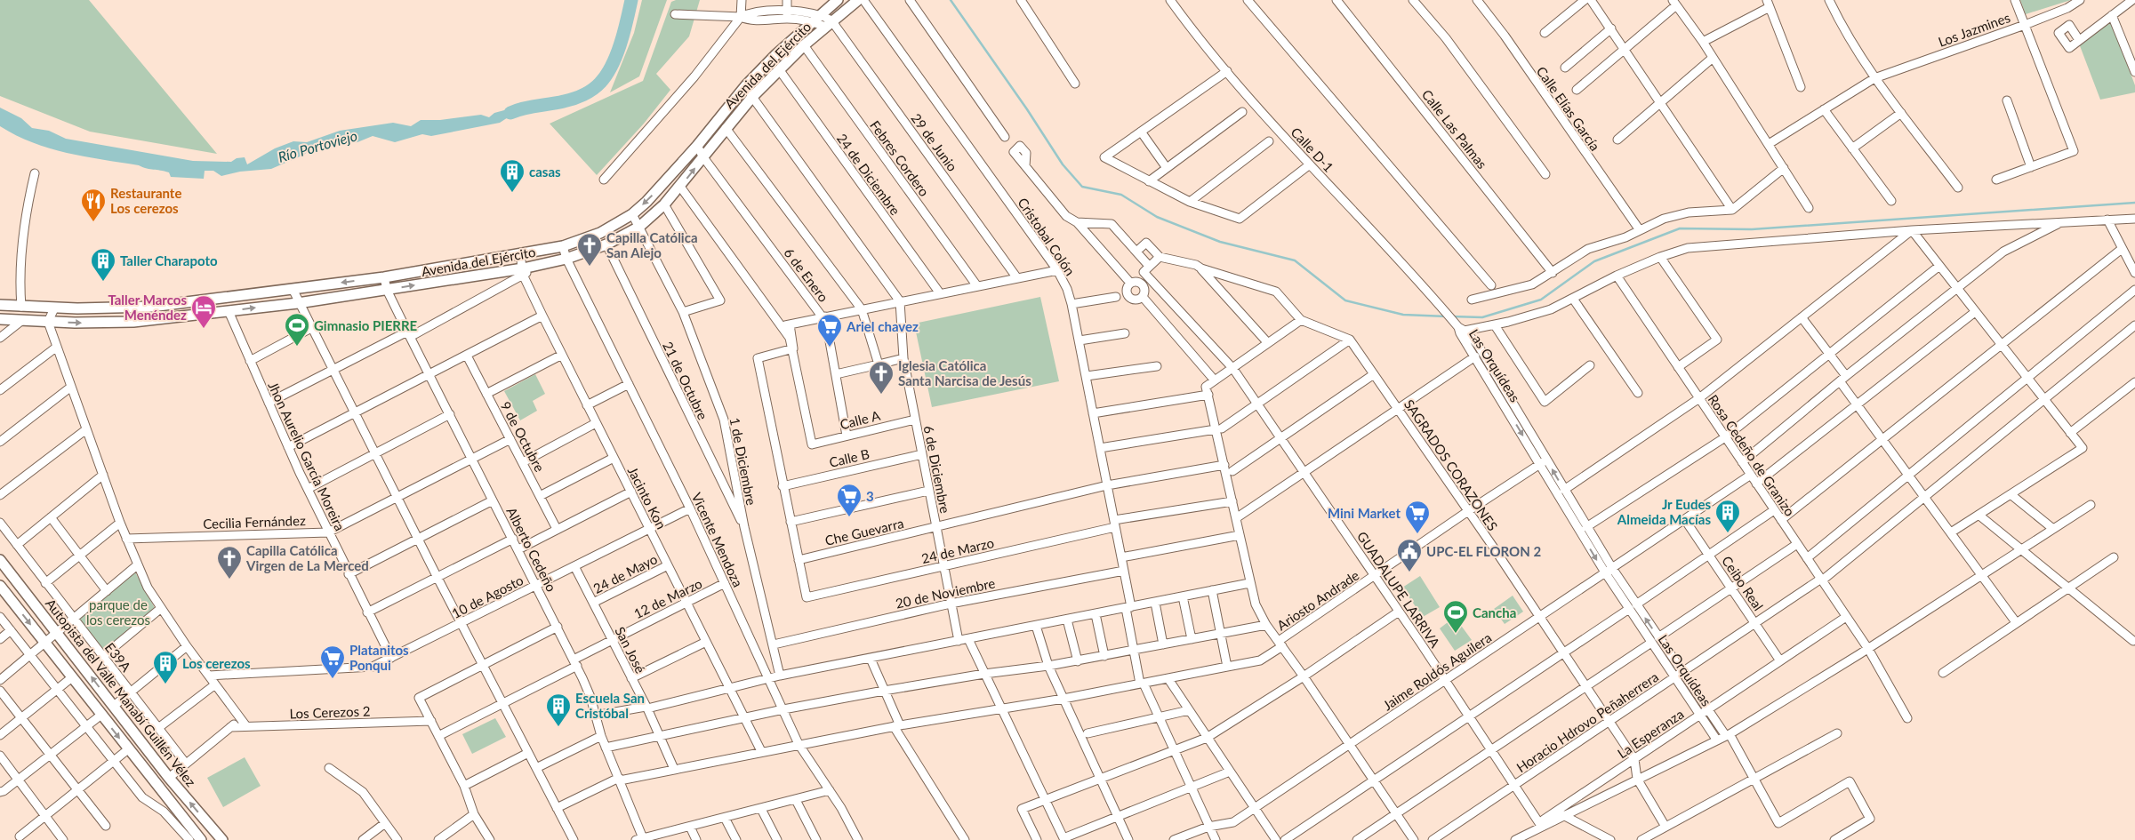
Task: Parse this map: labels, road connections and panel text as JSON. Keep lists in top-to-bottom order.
{
  "streets": {
    "main road": ["Avenida del Ejército", "Autopista del Valle Manabí Guillén Vélez"],
    "street": [
      "Los Jazmines",
      "Calle Elías García",
      "Calle Las Palmas",
      "29 de Junio",
      "Calle D-1",
      "Febres Cordero",
      "24 de Diciembre",
      "Cristobal Colón",
      "6 de Enero",
      "Las Orquídeas",
      "21 de Octubre",
      "Calle A",
      "9 de Octubre",
      "Rosa Cedeño de Granizo",
      "Jhon Aurelio García Moreira",
      "Calle B",
      "1 de Diciembre",
      "SAGRADOS CORAZONES",
      "6 de Diciembre",
      "Jacinto Kon",
      "Cecilia Fernández",
      "Che Guevarra",
      "Vicente Mendoza",
      "Alberto Cedeño",
      "24 de Marzo",
      "24 de Mayo",
      "Ceibo Real",
      "GUADALUPE LARRIVA",
      "20 de Noviembre",
      "10 de Agosto",
      "12 de Marzo",
      "Ariosto Andrade",
      "San José",
      "E39A",
      "Jaime Roldós Aguilera",
      "Los Cerezos 2",
      "Horacio Hdrovo Peñaherrera",
      "La Esperanza"
    ]
  },
  "crossings": [
    ["Avenida del Ejército", "29 de Junio"],
    ["Avenida del Ejército", "Febres Cordero"],
    ["Avenida del Ejército", "24 de Diciembre"],
    ["Avenida del Ejército", "6 de Enero"],
    ["Avenida del Ejército", "21 de Octubre"],
    ["Avenida del Ejército", "Jhon Aurelio García Moreira"],
    ["Avenida del Ejército", "1 de Diciembre"],
    ["Avenida del Ejército", "Jacinto Kon"],
    ["Avenida del Ejército", "Vicente Mendoza"],
    ["Avenida del Ejército", "Alberto Cedeño"],
    ["Calle D-1", "Las Orquídeas"],
    ["Cristobal Colón", "Che Guevarra"],
    ["Cristobal Colón", "24 de Marzo"],
    ["Cristobal Colón", "20 de Noviembre"],
    ["Cristobal Colón", "Ariosto Andrade"],
    ["Cristobal Colón", "Jaime Roldós Aguilera"],
    ["6 de Enero", "Calle A"],
    ["Las Orquídeas", "Ariosto Andrade"],
    ["Las Orquídeas", "Jaime Roldós Aguilera"],
    ["Las Orquídeas", "Horacio Hdrovo Peñaherrera"],
    ["Las Orquídeas", "La Esperanza"],
    ["21 de Octubre", "1 de Diciembre"],
    ["Calle A", "6 de Diciembre"],
    ["9 de Octubre", "Cecilia Fernández"],
    ["Rosa Cedeño de Granizo", "Jaime Roldós Aguilera"],
    ["Rosa Cedeño de Granizo", "Horacio Hdrovo Peñaherrera"],
    ["Rosa Cedeño de Granizo", "La Esperanza"],
    ["Jhon Aurelio García Moreira", "Cecilia Fernández"],
    ["Jhon Aurelio García Moreira", "10 de Agosto"],
    ["Calle B", "6 de Diciembre"],
    ["1 de Diciembre", "20 de Noviembre"],
    ["SAGRADOS CORAZONES", "Ariosto Andrade"],
    ["SAGRADOS CORAZONES", "Jaime Roldós Aguilera"],
    ["SAGRADOS CORAZONES", "Horacio Hdrovo Peñaherrera"],
    ["SAGRADOS CORAZONES", "La Esperanza"],
    ["6 de Diciembre", "Che Guevarra"],
    ["6 de Diciembre", "24 de Marzo"],
    ["6 de Diciembre", "20 de Noviembre"],
    ["Jacinto Kon", "24 de Mayo"],
    ["Jacinto Kon", "10 de Agosto"],
    ["Jacinto Kon", "12 de Marzo"],
    ["Jacinto Kon", "Ariosto Andrade"],
    ["Cecilia Fernández", "Alberto Cedeño"],
    ["Che Guevarra", "24 de Marzo"],
    ["Vicente Mendoza", "10 de Agosto"],
    ["Vicente Mendoza", "12 de Marzo"],
    ["Vicente Mendoza", "Ariosto Andrade"],
    ["Alberto Cedeño", "10 de Agosto"],
    ["Alberto Cedeño", "12 de Marzo"],
    ["Alberto Cedeño", "Ariosto Andrade"],
    ["24 de Mayo", "San José"],
    ["Ceibo Real", "Jaime Roldós Aguilera"],
    ["Ceibo Real", "Horacio Hdrovo Peñaherrera"],
    ["Ceibo Real", "La Esperanza"],
    ["GUADALUPE LARRIVA", "Ariosto Andrade"],
    ["GUADALUPE LARRIVA", "Jaime Roldós Aguilera"],
    ["GUADALUPE LARRIVA", "Horacio Hdrovo Peñaherrera"],
    ["GUADALUPE LARRIVA", "La Esperanza"],
    ["10 de Agosto", "San José"],
    ["12 de Marzo", "San José"],
    ["Ariosto Andrade", "San José"]
  ],
  "water": ["Río Portoviejo"],
  "parks": ["parque de los cerezos"],
  "places": {
    "building": [
      "casas",
      "Taller Charapoto",
      "Jr Eudes Almeida Macías",
      "Los cerezos",
      "Escuela San Cristóbal"
    ],
    "restaurant": ["Restaurante Los cerezos"],
    "church": ["Capilla Católica San Alejo", "Iglesia Católica Santa Narcisa de Jesús", "Capilla Católica Virgen de La Merced"],
    "hotel": ["Taller Marcos Menéndez"],
    "sports": ["Gimnasio PIERRE", "Cancha"],
    "supermarket": [
      "Ariel chavez",
      "3",
      "Mini Market",
      "Platanitos Ponqui"
    ],
    "public building": ["UPC-EL FLORON 2"]
  }
}
